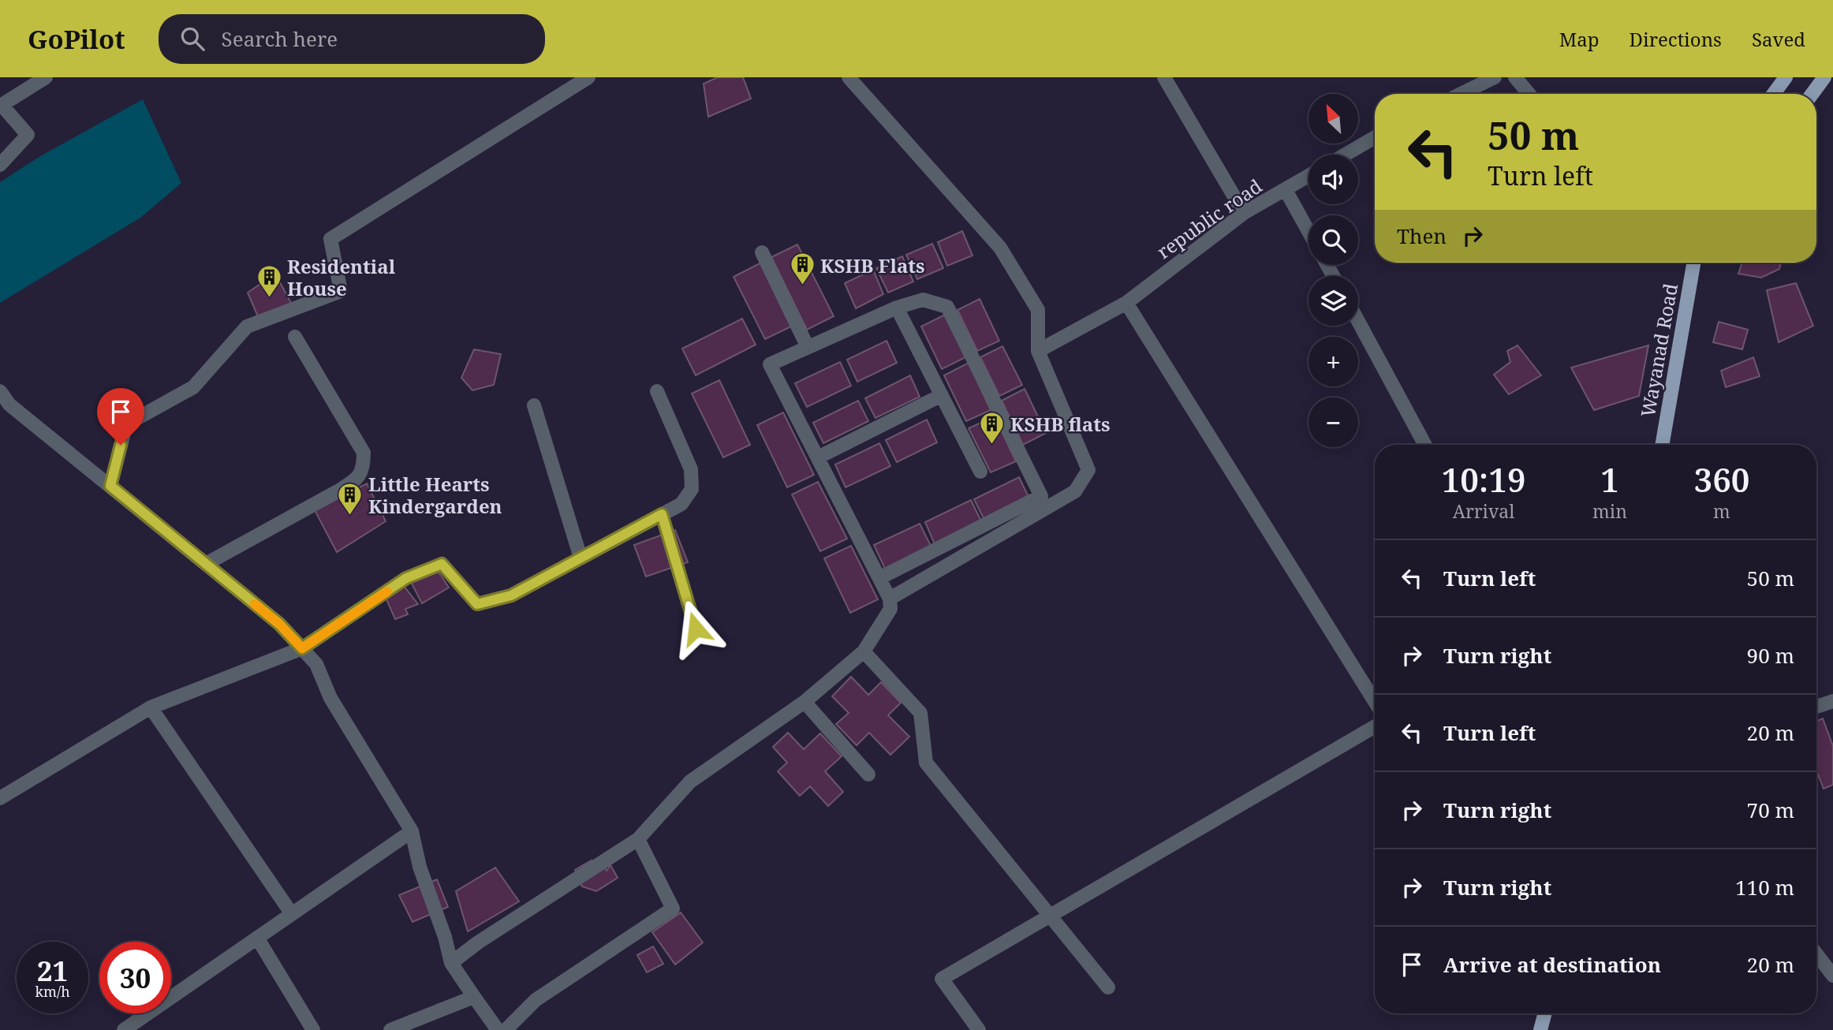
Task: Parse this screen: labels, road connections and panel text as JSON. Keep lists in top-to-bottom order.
{
  "streets": {
    "main road": ["Wayanad Road"],
    "street": ["republic road"]
  },
  "places": {
    "building": [
      "KSHB Flats",
      "Residential House",
      "KSHB flats",
      "Little Hearts Kindergarden"
    ]
  },
  "north": "top left",
  "page": {
    "header": "GoPilot",
    "search": "Search here",
    "nav": ["Map", "Directions", "Saved"],
    "map_buttons": ["+", "−"],
    "turn": ["50 m", "Turn left"],
    "then": "Then",
    "eta": [
      "10:19",
      "Arrival",
      "1",
      "min",
      "360",
      "m"
    ],
    "list": [
      {
        "name": "Turn left",
        "value": "50 m"
      },
      {
        "name": "Turn right",
        "value": "90 m"
      },
      {
        "name": "Turn left",
        "value": "20 m"
      },
      {
        "name": "Turn right",
        "value": "70 m"
      },
      {
        "name": "Turn right",
        "value": "110 m"
      },
      {
        "name": "Arrive at destination",
        "value": "20 m"
      }
    ],
    "speed": "21 km/h",
    "limit": "30"
  }
}
